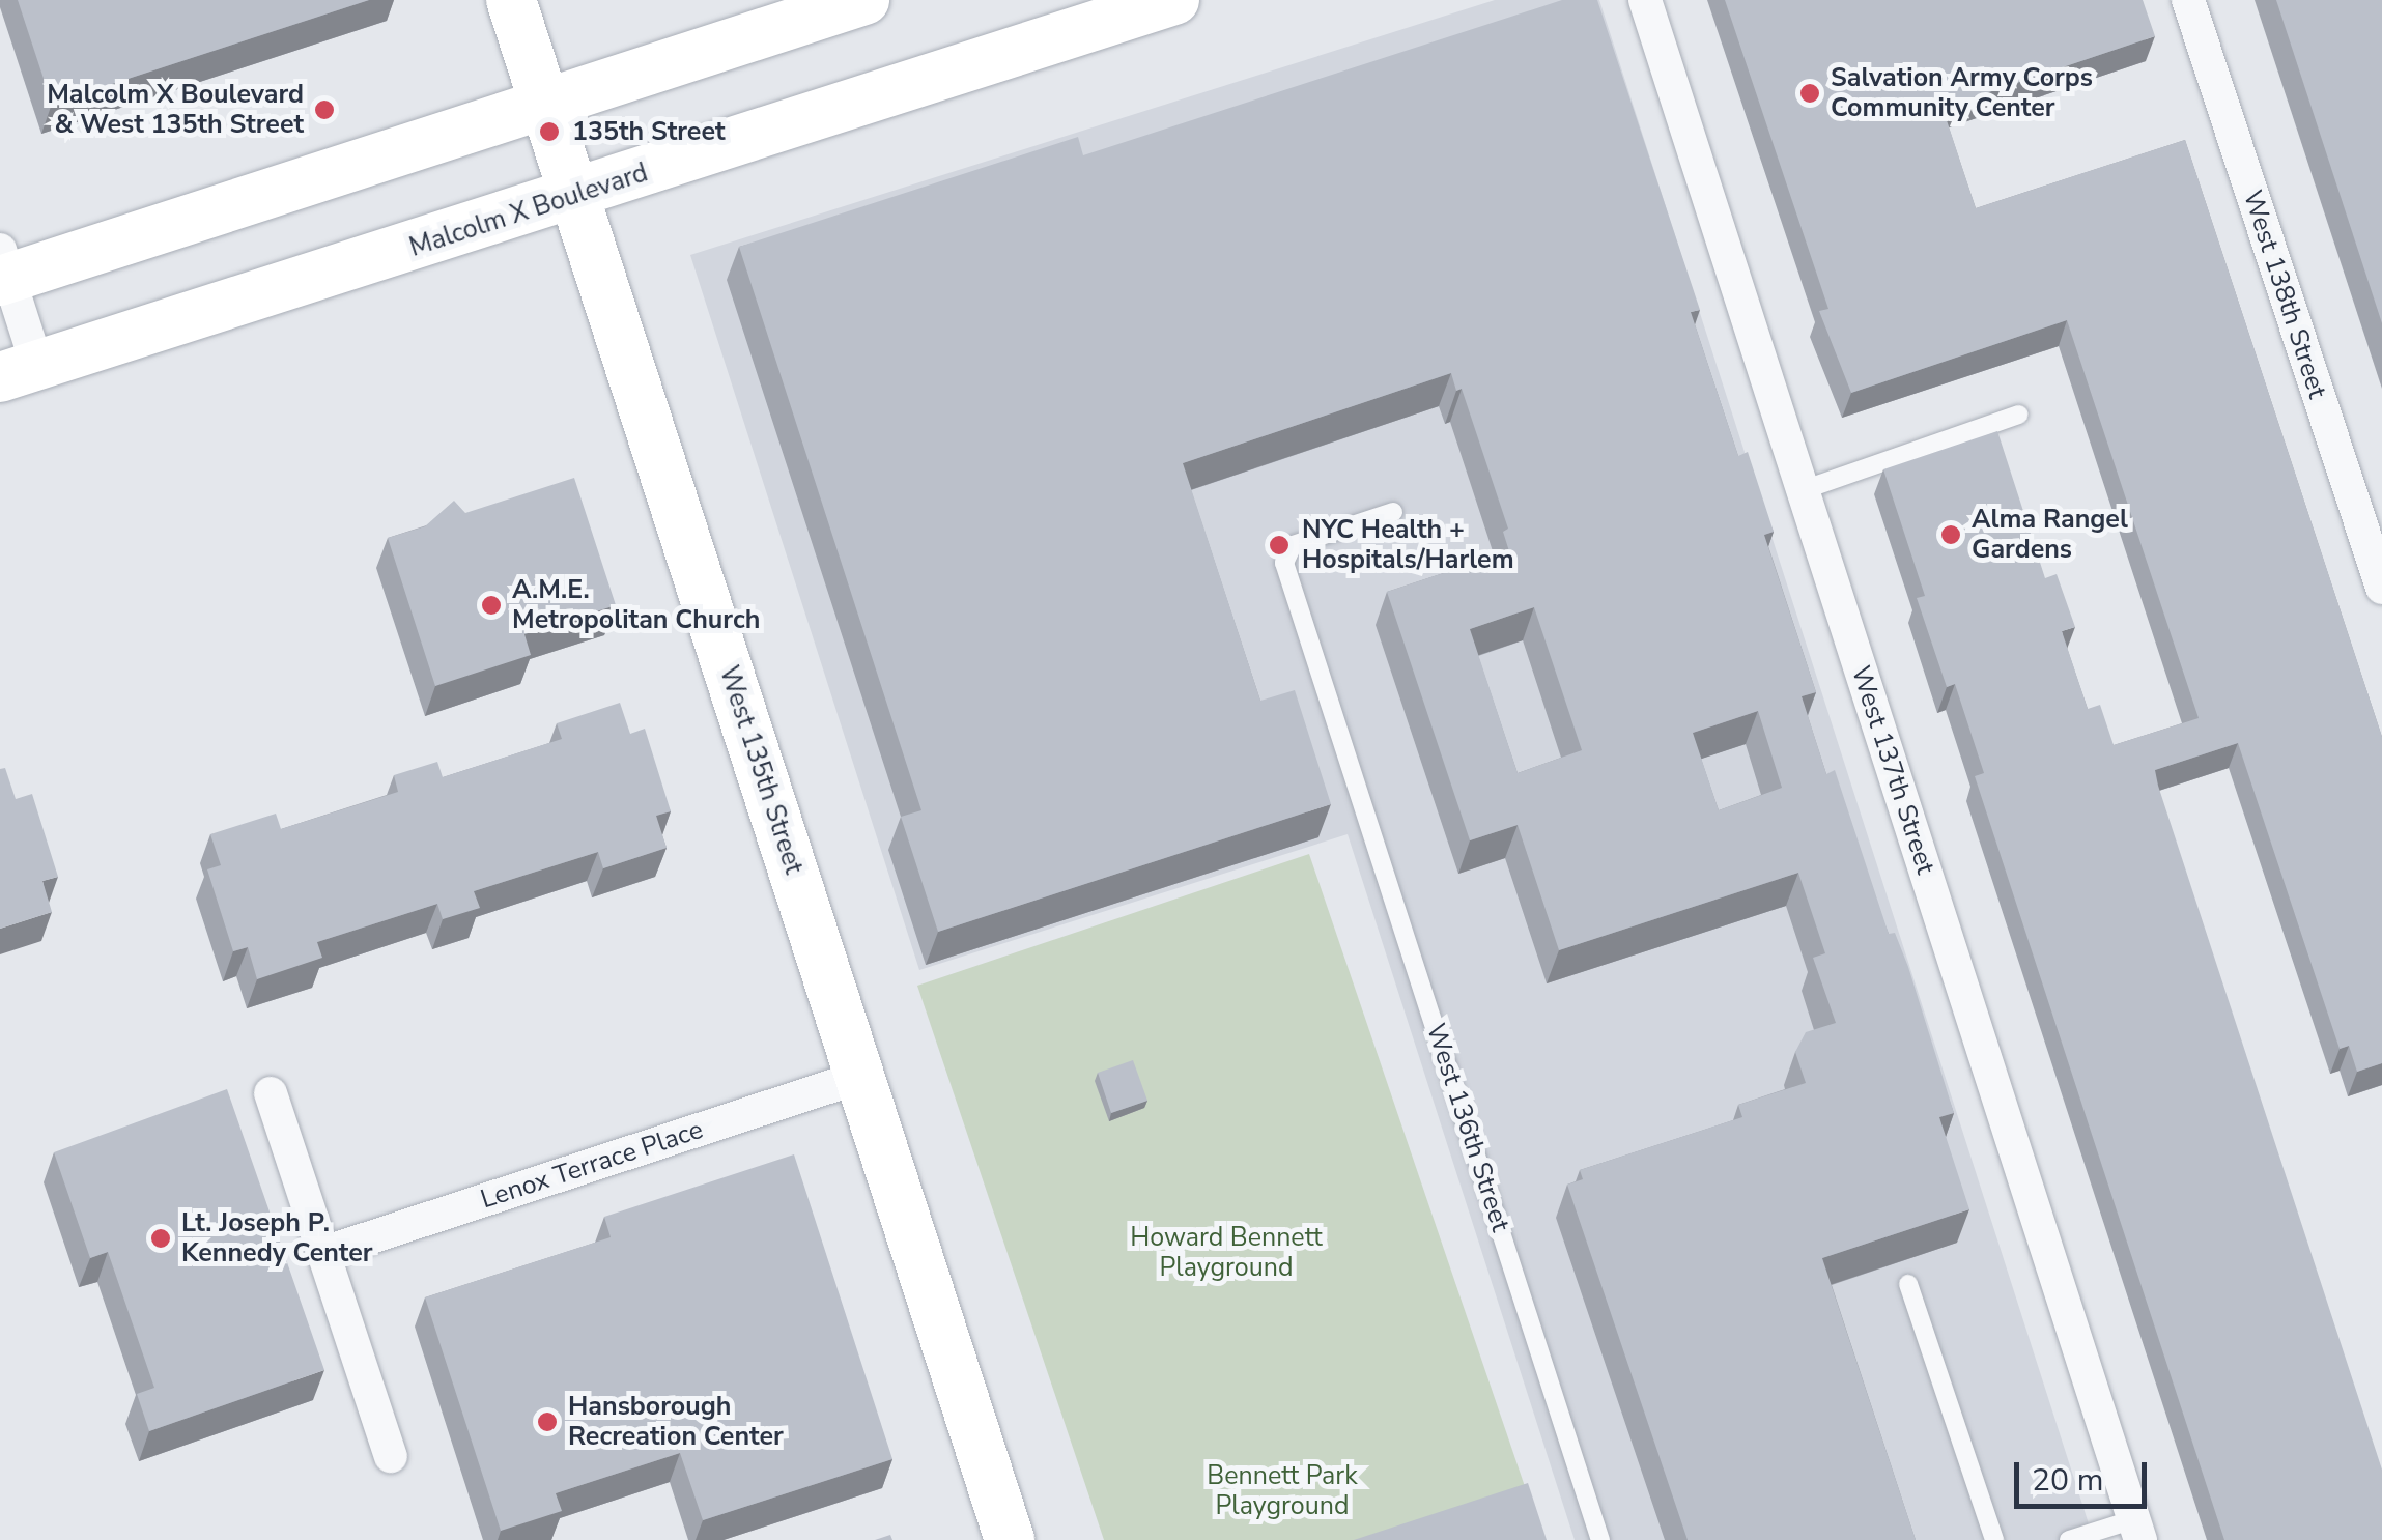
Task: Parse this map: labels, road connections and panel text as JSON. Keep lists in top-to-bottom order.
{
  "streets": {
    "main road": ["Malcolm X Boulevard", "West 135th Street"],
    "street": ["West 138th Street", "West 137th Street", "Lenox Terrace Place"],
    "lane": ["West 136th Street"]
  },
  "crossings": [
    ["Malcolm X Boulevard", "West 135th Street"],
    ["West 135th Street", "Lenox Terrace Place"]
  ],
  "parks": ["Howard Bennett Playground", "Bennett Park Playground"],
  "places": [
    "Salvation Army Corps Community Center",
    "Malcolm X Boulevard & West 135th Street",
    "135th Street",
    "Alma Rangel Gardens",
    "NYC Health + Hospitals/Harlem",
    "A.M.E. Metropolitan Church",
    "Lt. Joseph P. Kennedy Center",
    "Hansborough Recreation Center"
  ],
  "scale_bar": "20 m"
}
